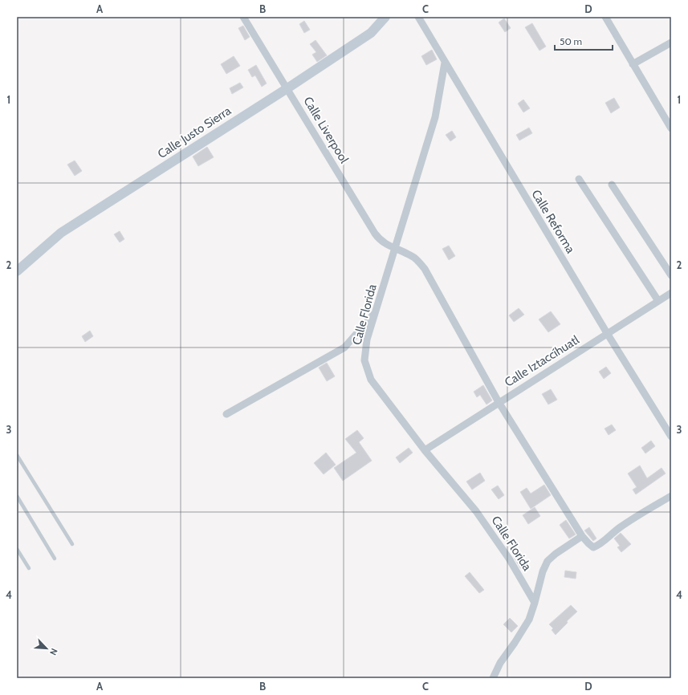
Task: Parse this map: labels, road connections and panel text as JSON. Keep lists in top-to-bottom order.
{
  "streets": {
    "street": [
      "Calle Liverpool",
      "Calle Justo Sierra",
      "Calle Reforma",
      "Calle Florida",
      "Calle Iztaccíhuatl"
    ]
  },
  "crossings": [
    ["Calle Liverpool", "Calle Justo Sierra"],
    ["Calle Liverpool", "Calle Florida"],
    ["Calle Liverpool", "Calle Iztaccíhuatl"],
    ["Calle Reforma", "Calle Florida"],
    ["Calle Reforma", "Calle Iztaccíhuatl"],
    ["Calle Florida", "Calle Iztaccíhuatl"]
  ],
  "scale_bar": "50 m",
  "north": "bottom right",
  "grid": {
    "columns": [
      "A",
      "B",
      "C",
      "D"
    ],
    "rows": [
      "1",
      "2",
      "3",
      "4"
    ]
  }
}
